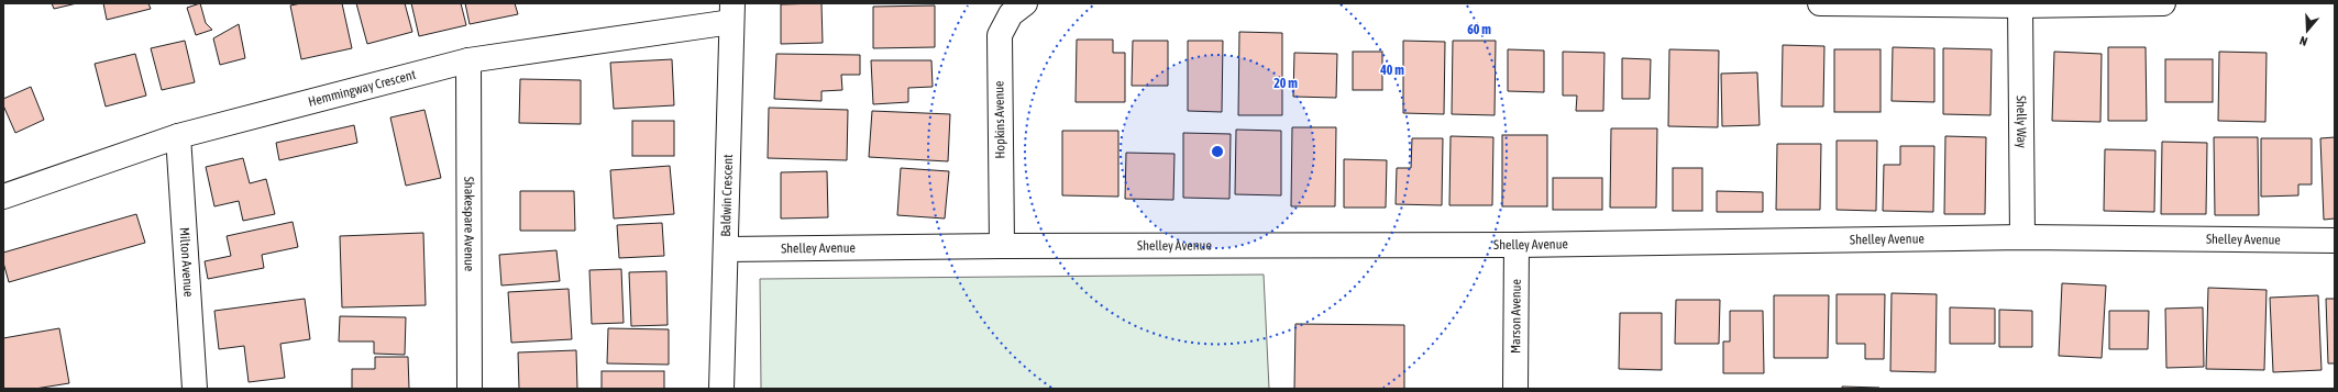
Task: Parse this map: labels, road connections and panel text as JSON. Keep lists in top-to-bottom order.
{
  "streets": {
    "street": [
      "Hemmingway Crescent",
      "Hopkins Avenue",
      "Shelly Way",
      "Baldwin Crescent",
      "Shakespare Avenue",
      "Shelley Avenue",
      "Milton Avenue",
      "Marson Avenue"
    ]
  },
  "crossings": [
    ["Hemmingway Crescent", "Baldwin Crescent"],
    ["Hemmingway Crescent", "Shakespare Avenue"],
    ["Hemmingway Crescent", "Milton Avenue"],
    ["Hopkins Avenue", "Shelley Avenue"],
    ["Shelly Way", "Shelley Avenue"],
    ["Baldwin Crescent", "Shelley Avenue"],
    ["Shelley Avenue", "Marson Avenue"]
  ],
  "north": "bottom",
  "rings": ["60 m", "40 m", "20 m"]
}
